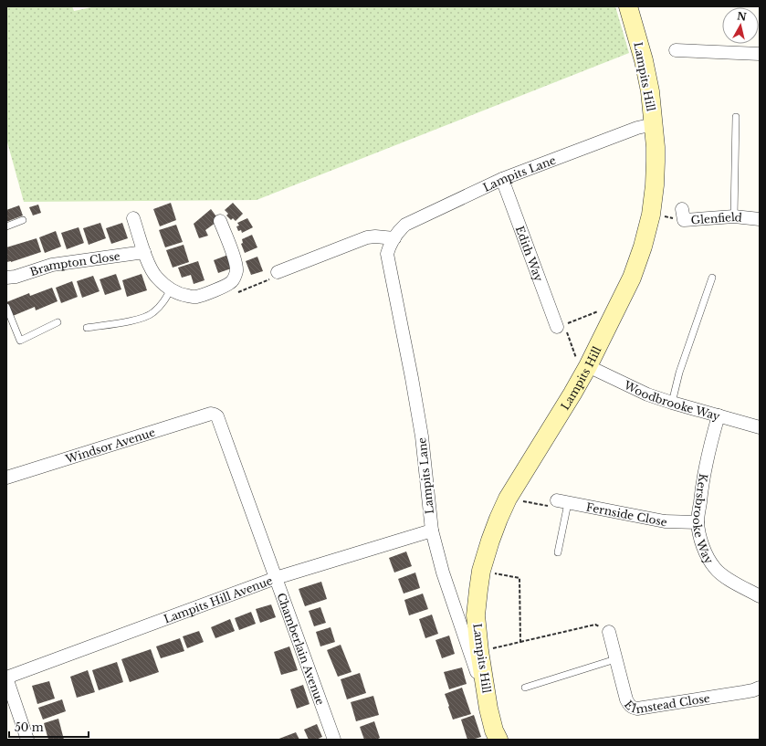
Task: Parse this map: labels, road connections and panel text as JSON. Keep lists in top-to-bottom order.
{
  "streets": {
    "main road": ["Lampits Hill"],
    "street": [
      "Lampits Lane",
      "Glenfield",
      "Edith Way",
      "Brampton Close",
      "Woodbrooke Way",
      "Windsor Avenue",
      "Fernside Close",
      "Kersbrooke Way",
      "Lampits Hill Avenue",
      "Chamberlain Avenue",
      "Elmstead Close"
    ]
  },
  "crossings": [
    ["Lampits Hill", "Lampits Lane"],
    ["Lampits Hill", "Woodbrooke Way"],
    ["Lampits Lane", "Edith Way"],
    ["Lampits Lane", "Lampits Hill Avenue"],
    ["Woodbrooke Way", "Kersbrooke Way"],
    ["Windsor Avenue", "Chamberlain Avenue"],
    ["Fernside Close", "Kersbrooke Way"],
    ["Lampits Hill Avenue", "Chamberlain Avenue"]
  ],
  "scale_bar": "50 m",
  "north": "top"
}
